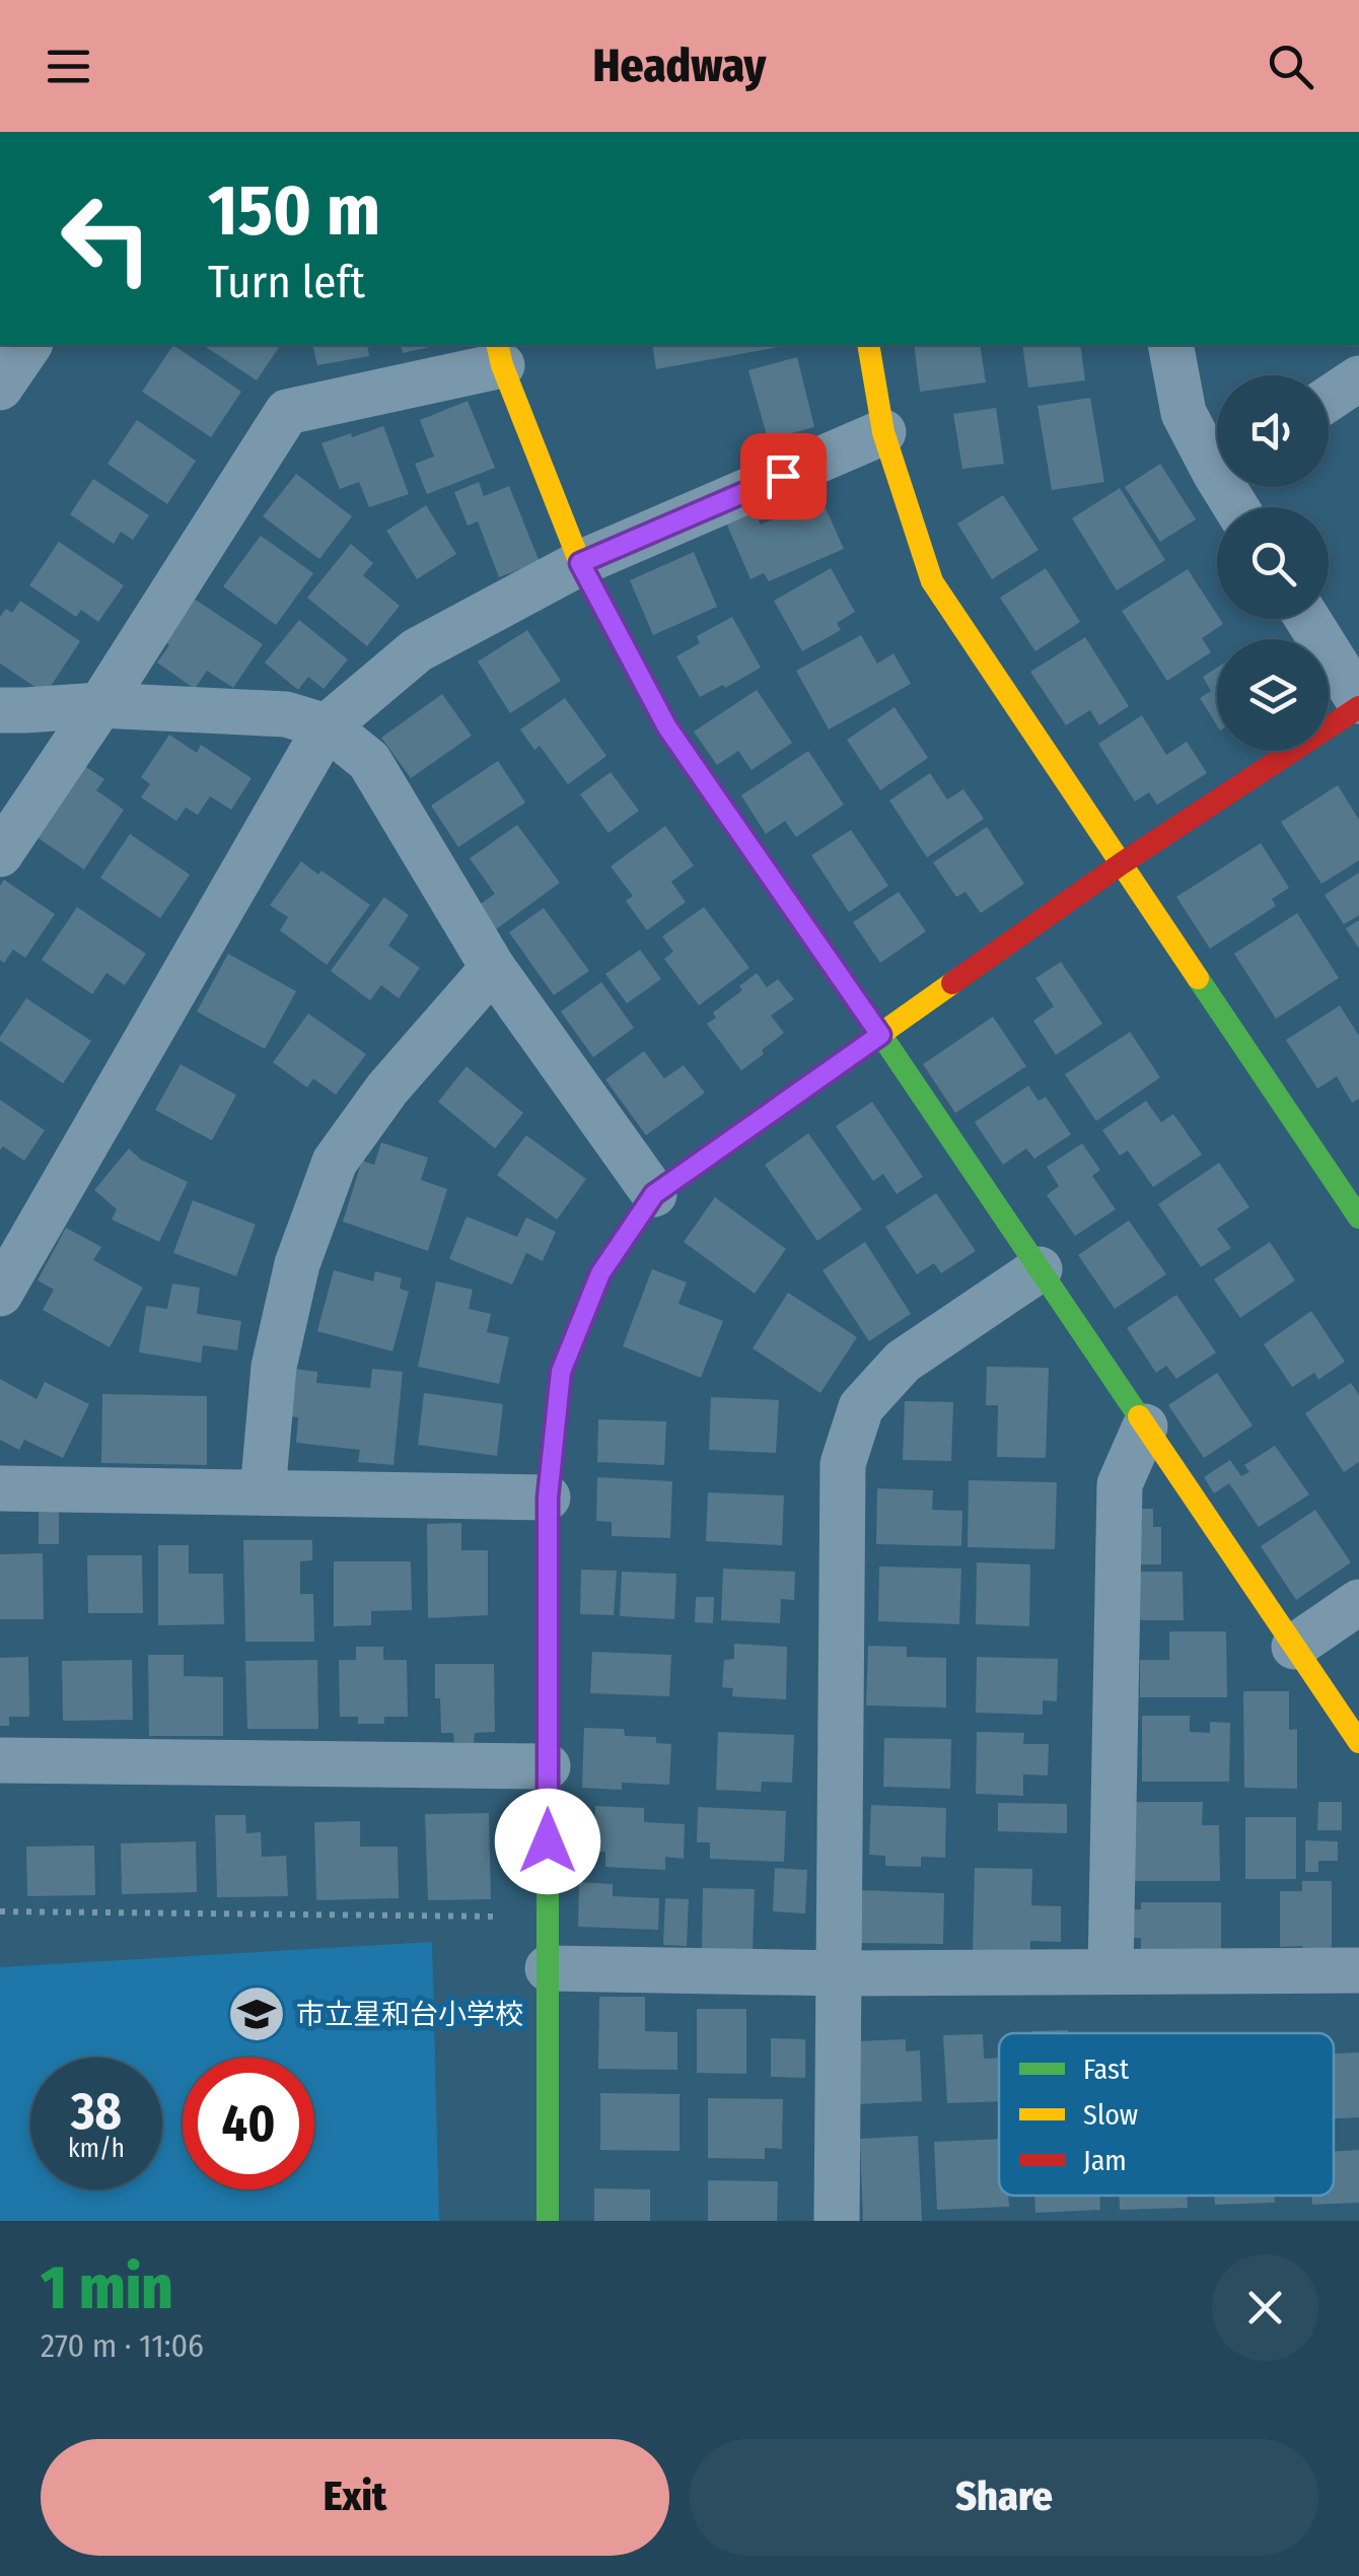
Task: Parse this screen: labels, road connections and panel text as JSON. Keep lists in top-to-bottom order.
{
  "places": {
    "school or university": ["市立星和台小学校"]
  },
  "legend": ["Fast", "Slow", "Jam"],
  "page": {
    "header": "Headway",
    "turn": ["150 m", "Turn left"],
    "speed": "38 km/h",
    "limit": "40",
    "heading": ["1 min", "270 m · 11:06"],
    "buttons": ["Exit", "Share"]
  }
}
